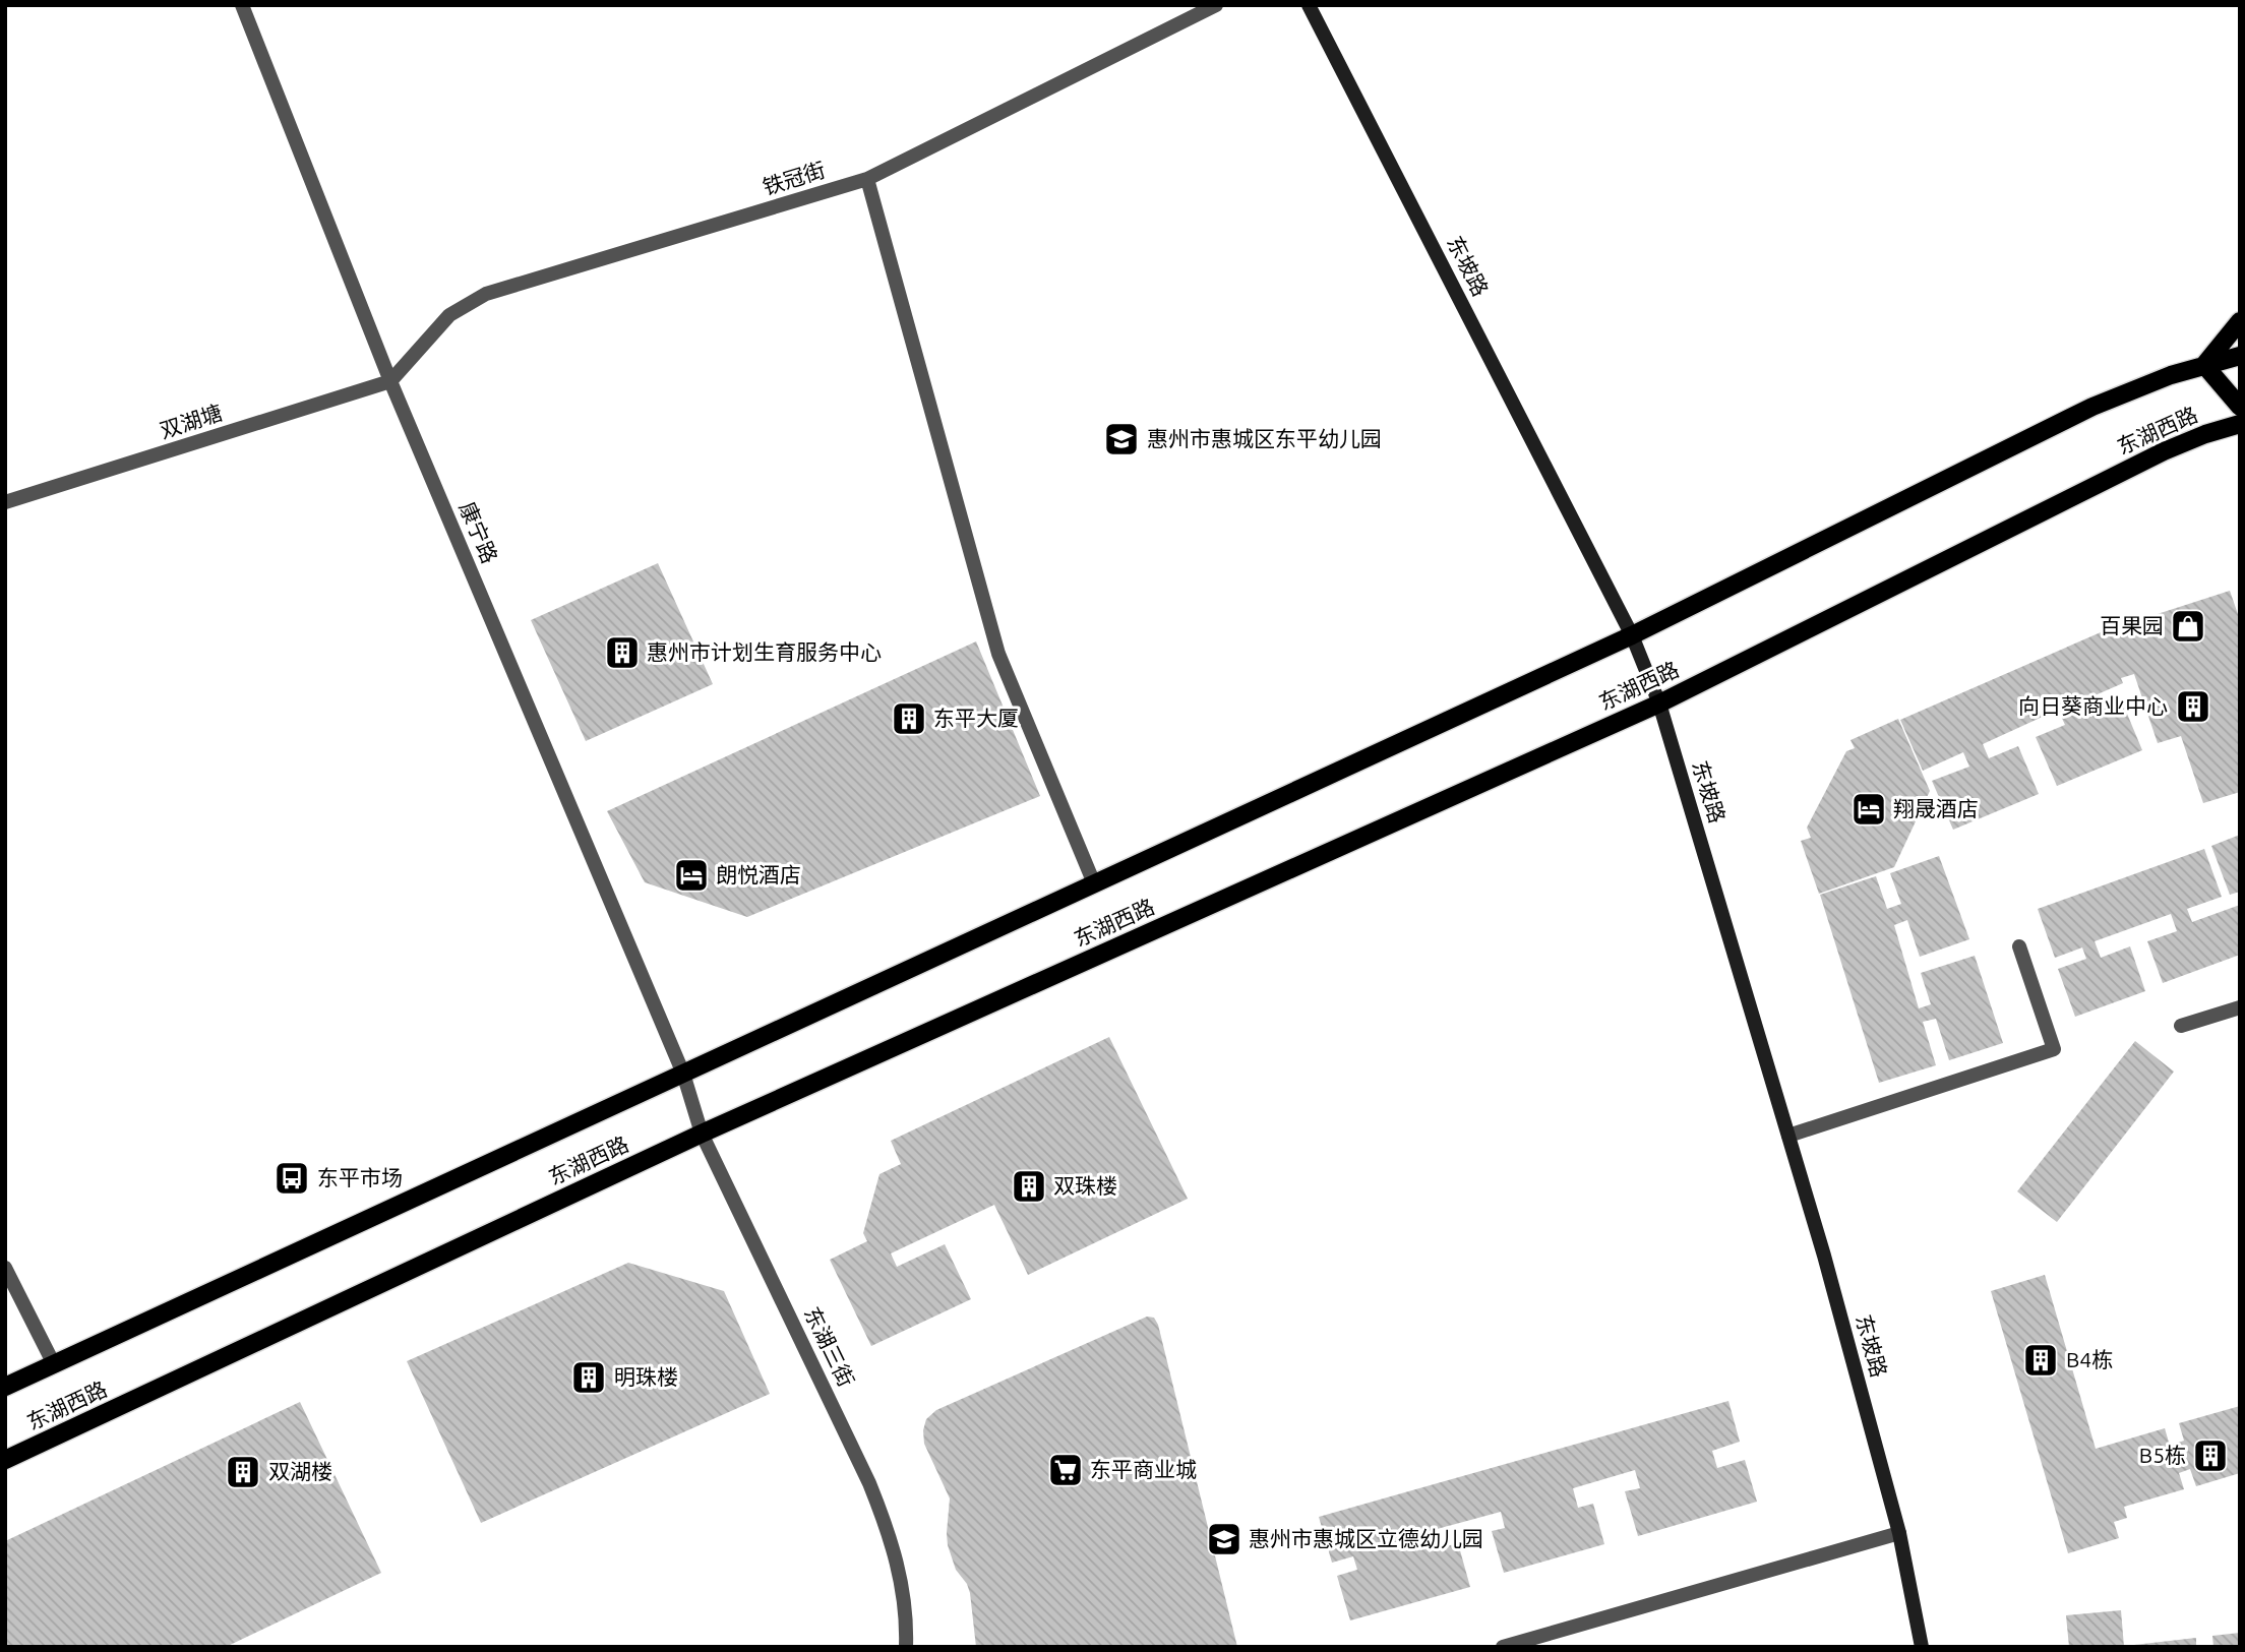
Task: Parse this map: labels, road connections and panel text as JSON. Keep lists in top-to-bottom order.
{
  "streets": {
    "main road": ["东湖西路"],
    "street": [
      "铁冠街",
      "东坡路",
      "双湖塘",
      "康宁路",
      "东湖三街"
    ]
  },
  "crossings": [
    ["铁冠街", "双湖塘"],
    ["铁冠街", "康宁路"],
    ["东坡路", "东湖西路"],
    ["双湖塘", "康宁路"],
    ["东湖西路", "康宁路"],
    ["东湖西路", "东湖三街"],
    ["康宁路", "东湖三街"]
  ],
  "places": {
    "school or university": ["惠州市惠城区东平幼儿园", "惠州市惠城区立德幼儿园"],
    "shop": ["百果园"],
    "building": [
      "惠州市计划生育服务中心",
      "向日葵商业中心",
      "东平大厦",
      "双珠楼",
      "B4栋",
      "明珠楼",
      "B5栋",
      "双湖楼"
    ],
    "hotel": ["翔晟酒店", "朗悦酒店"],
    "bus stop": ["东平市场"],
    "supermarket": ["东平商业城"]
  }
}
